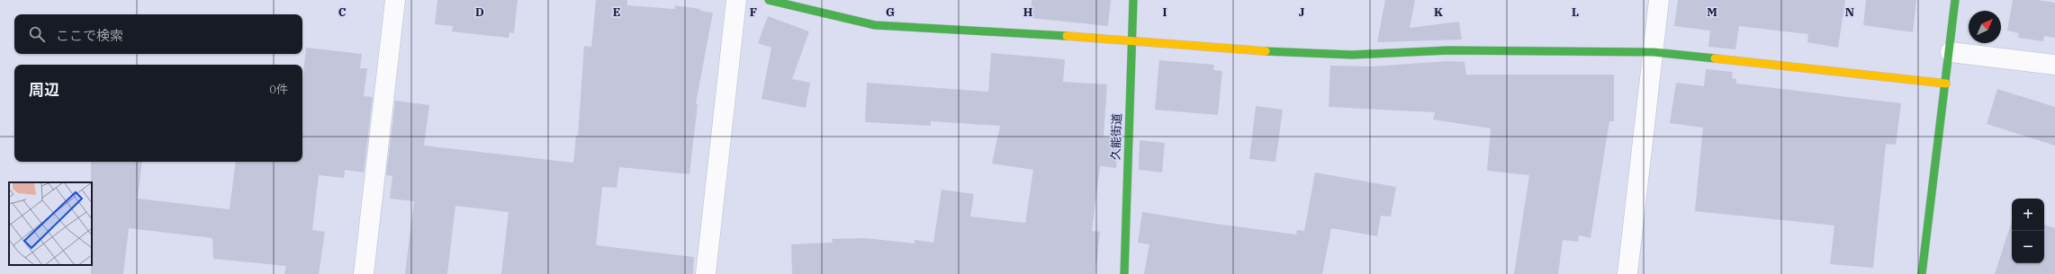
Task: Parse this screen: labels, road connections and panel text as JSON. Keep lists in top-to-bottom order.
{
  "streets": {
    "street": ["久能街道"]
  },
  "north": "top right",
  "page": {
    "search": "ここで検索",
    "heading": ["周辺", "0件"],
    "map_buttons": ["+", "−"]
  },
  "grid": {
    "columns": [
      "C",
      "D",
      "E",
      "F",
      "G",
      "H",
      "I",
      "J",
      "K",
      "L",
      "M",
      "N"
    ]
  }
}
